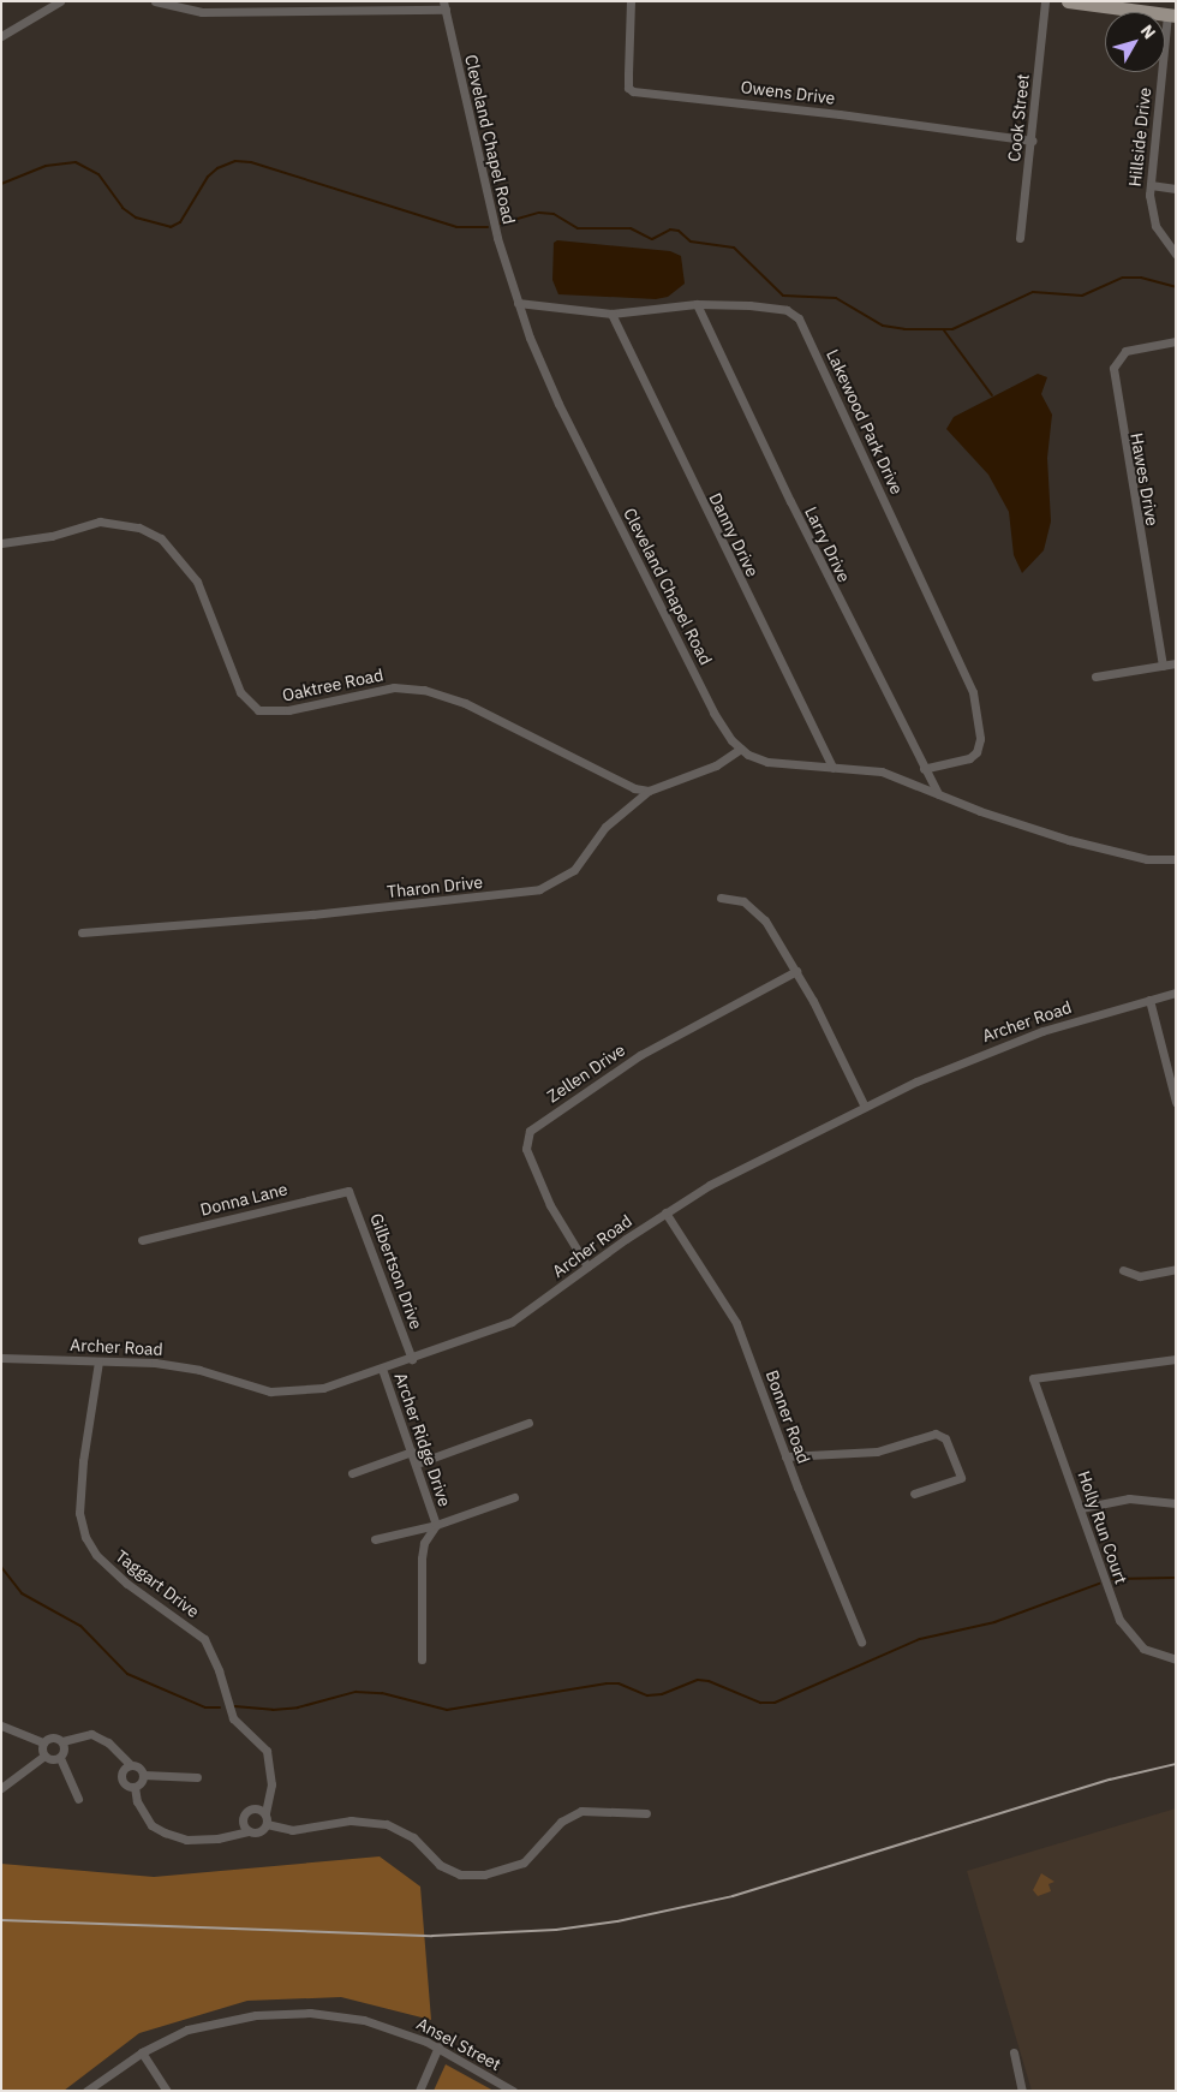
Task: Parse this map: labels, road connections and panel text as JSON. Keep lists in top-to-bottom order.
{
  "streets": {
    "street": [
      "Owens Drive",
      "Cook Street",
      "Hillside Drive",
      "Cleveland Chapel Road",
      "Lakewood Park Drive",
      "Hawes Drive",
      "Danny Drive",
      "Larry Drive",
      "Oaktree Road",
      "Tharon Drive",
      "Archer Road",
      "Zellen Drive",
      "Donna Lane",
      "Gilbertson Drive",
      "Bonner Road",
      "Archer Ridge Drive",
      "Holly Run Court",
      "Taggart Drive",
      "Ansel Street"
    ]
  },
  "crossings": [
    ["Owens Drive", "Cook Street"],
    ["Cleveland Chapel Road", "Lakewood Park Drive"],
    ["Cleveland Chapel Road", "Tharon Drive"],
    ["Lakewood Park Drive", "Danny Drive"],
    ["Lakewood Park Drive", "Larry Drive"],
    ["Oaktree Road", "Tharon Drive"],
    ["Archer Road", "Zellen Drive"],
    ["Archer Road", "Gilbertson Drive"],
    ["Archer Road", "Bonner Road"],
    ["Archer Road", "Archer Ridge Drive"],
    ["Archer Road", "Taggart Drive"],
    ["Donna Lane", "Gilbertson Drive"]
  ],
  "north": "top right"
}
